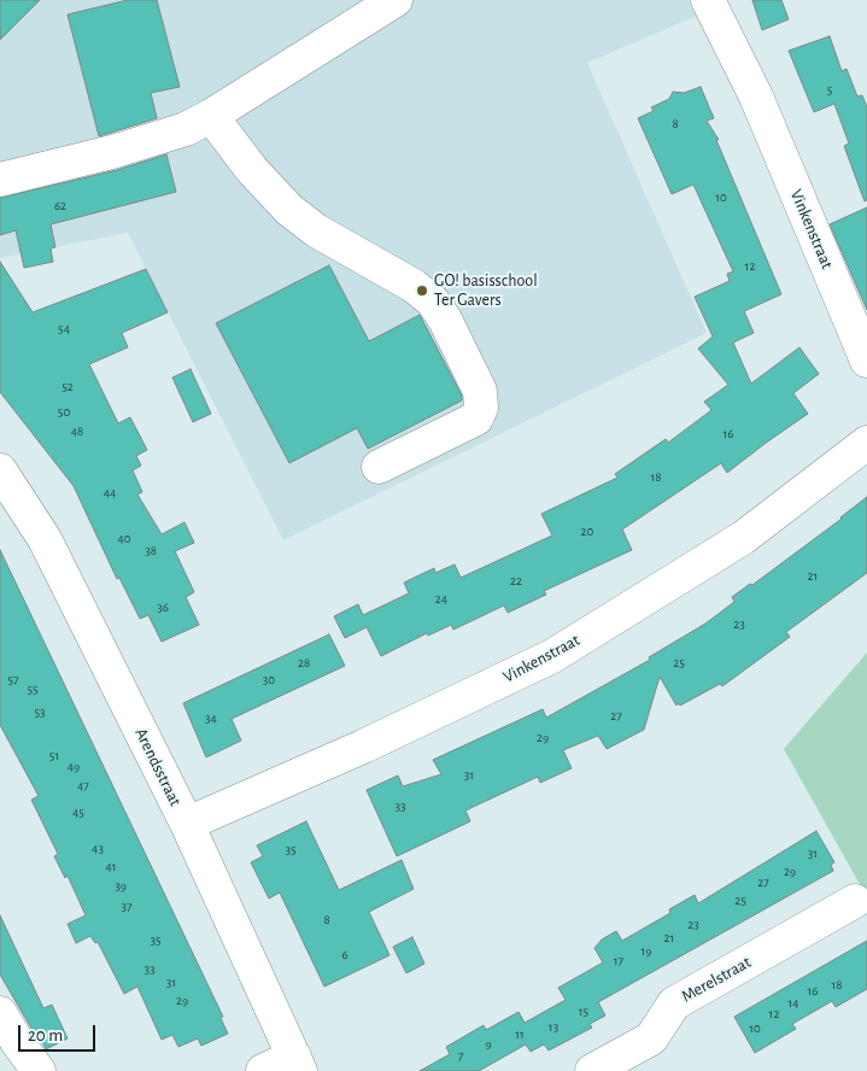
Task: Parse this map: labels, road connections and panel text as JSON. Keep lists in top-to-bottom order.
{
  "streets": {
    "street": ["Vinkenstraat", "Arendsstraat", "Merelstraat"]
  },
  "crossings": [
    ["Vinkenstraat", "Arendsstraat"]
  ],
  "places": ["GO! basisschool Ter Gavers"],
  "house_numbers": [
    "5",
    "8",
    "10",
    "62",
    "12",
    "54",
    "52",
    "50",
    "48",
    "16",
    "18",
    "44",
    "20",
    "40",
    "38",
    "21",
    "22",
    "24",
    "36",
    "23",
    "28",
    "25",
    "57",
    "30",
    "55",
    "53",
    "27",
    "34",
    "29",
    "51",
    "49",
    "31",
    "47",
    "33",
    "45",
    "43",
    "35",
    "31",
    "41",
    "29",
    "27",
    "39",
    "25",
    "37",
    "8",
    "23",
    "21",
    "35",
    "19",
    "6",
    "17",
    "33",
    "31",
    "18",
    "16",
    "29",
    "14",
    "15",
    "12",
    "13",
    "10",
    "11",
    "9",
    "7"
  ],
  "scale_bar": "20 m"
}
